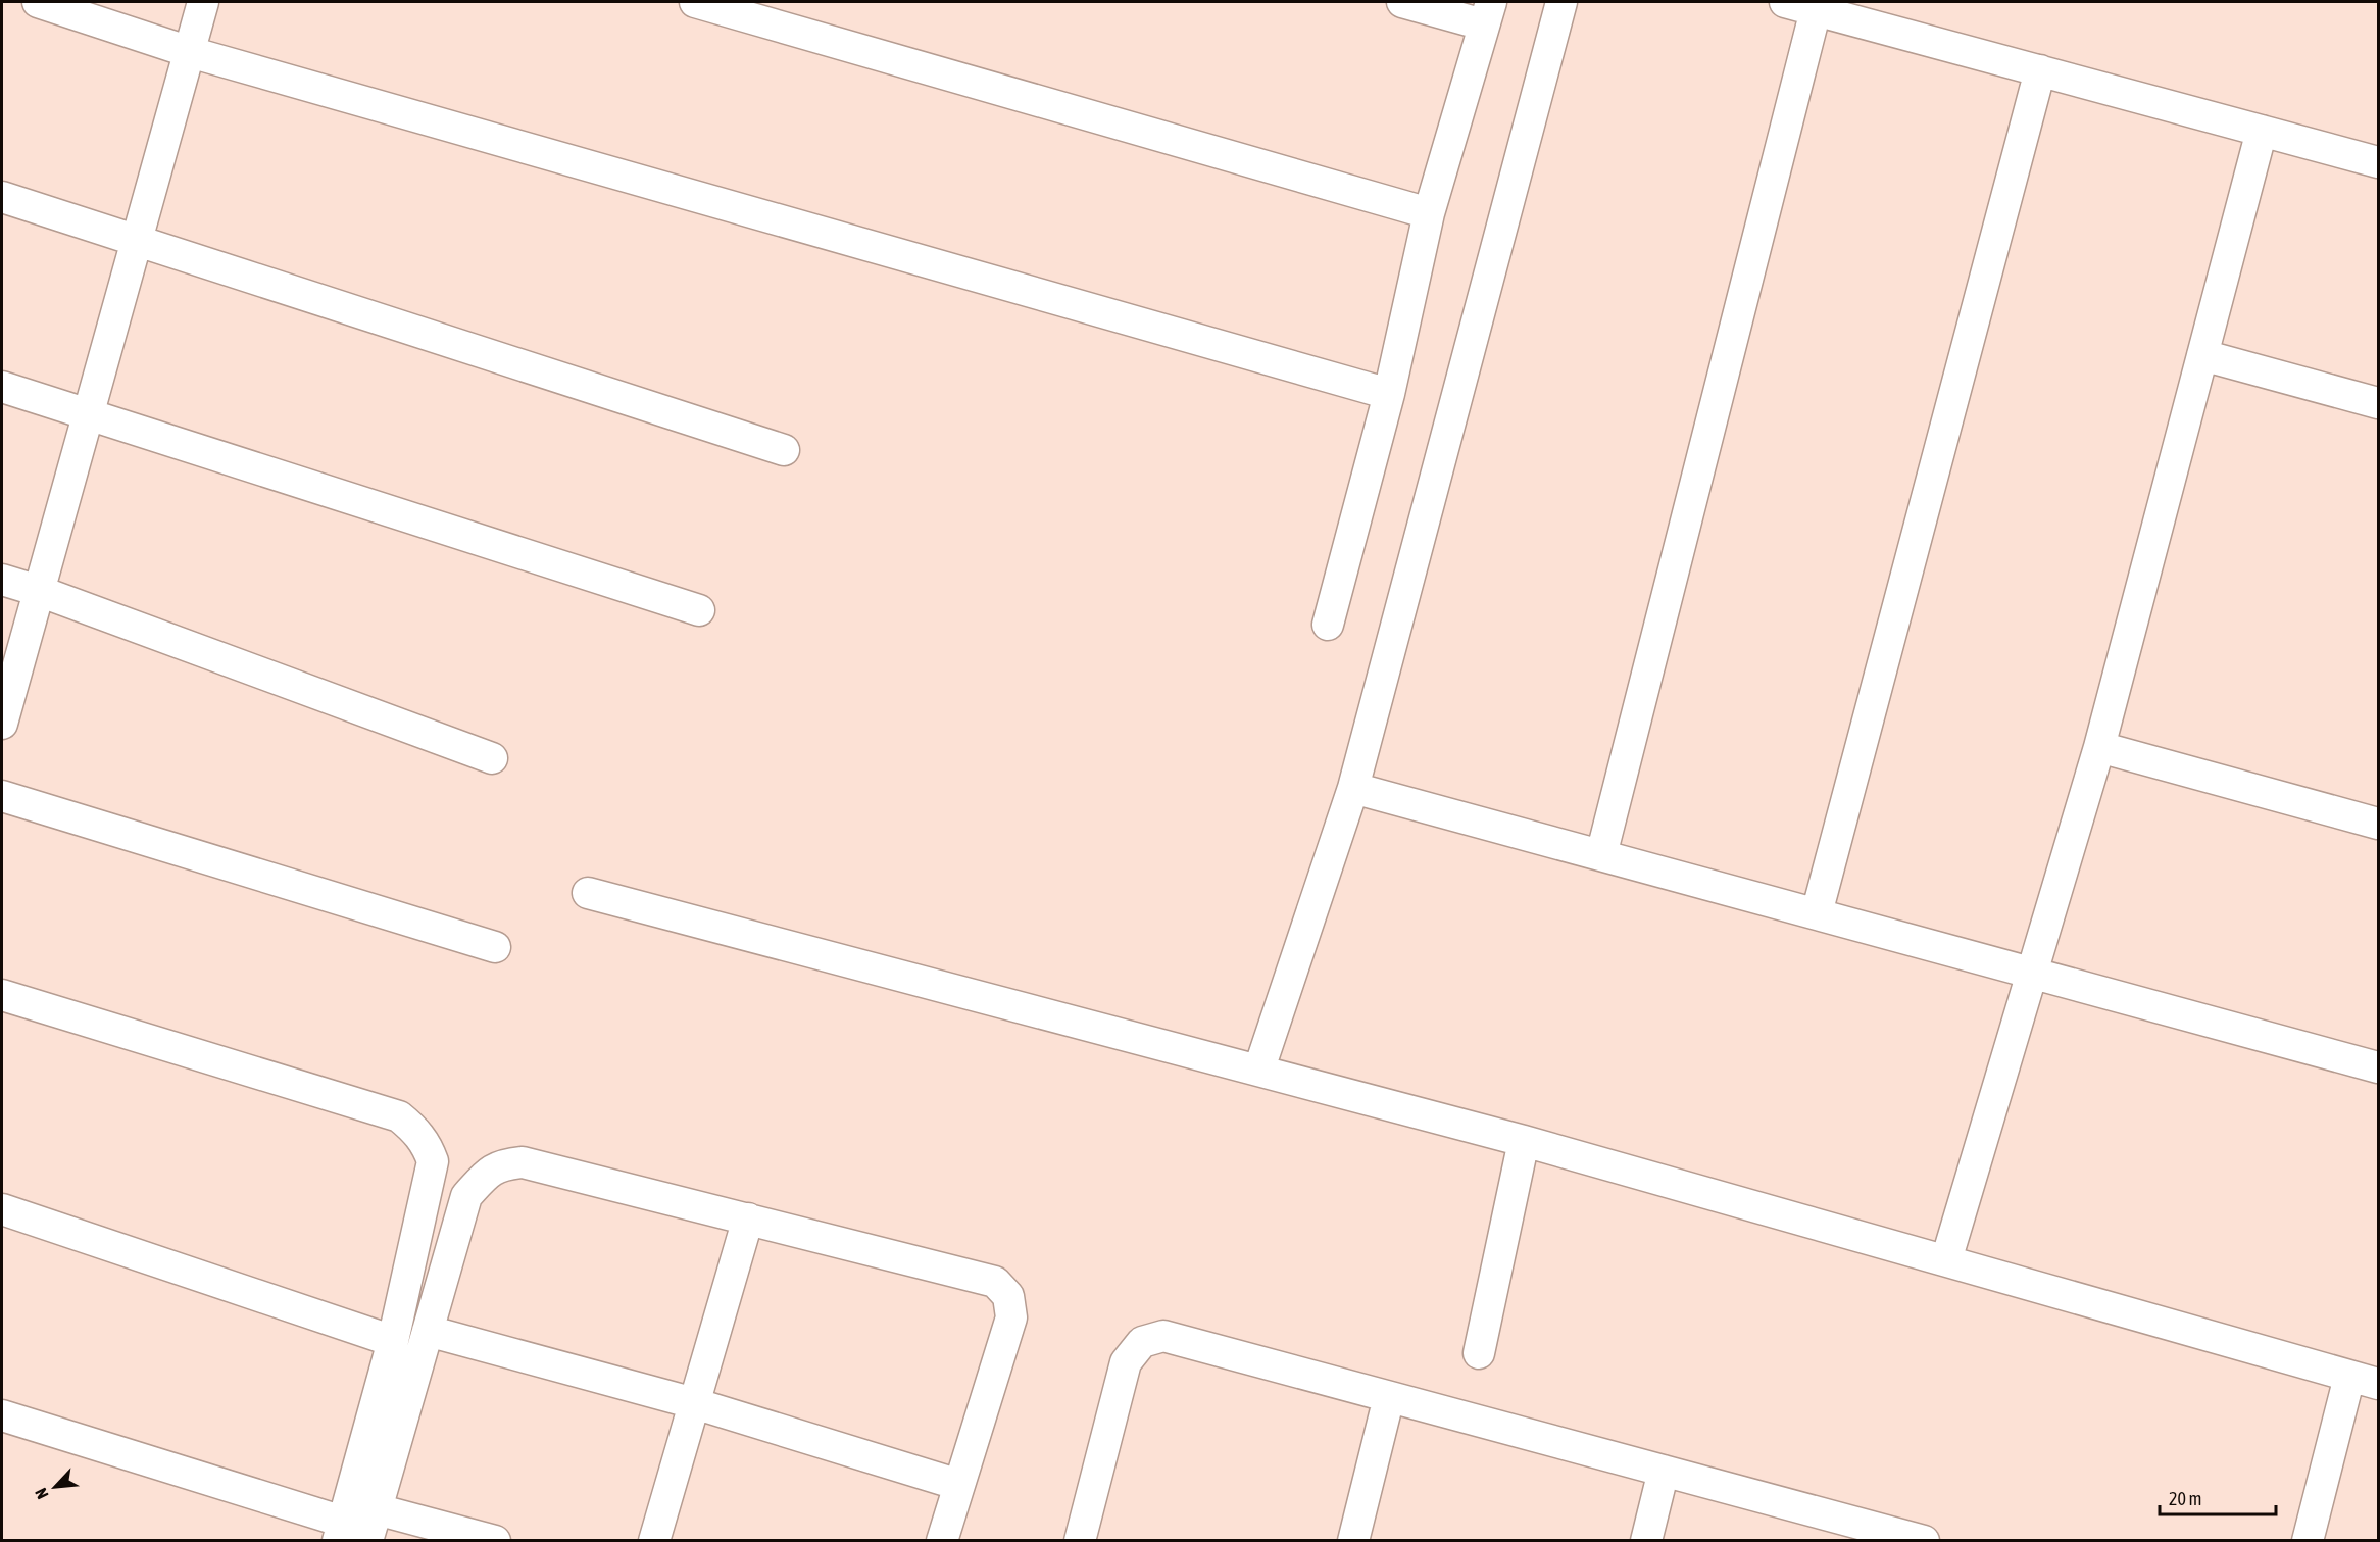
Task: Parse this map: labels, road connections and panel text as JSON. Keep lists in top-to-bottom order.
{
  "scale_bar": "20 m",
  "north": "bottom left"
}
